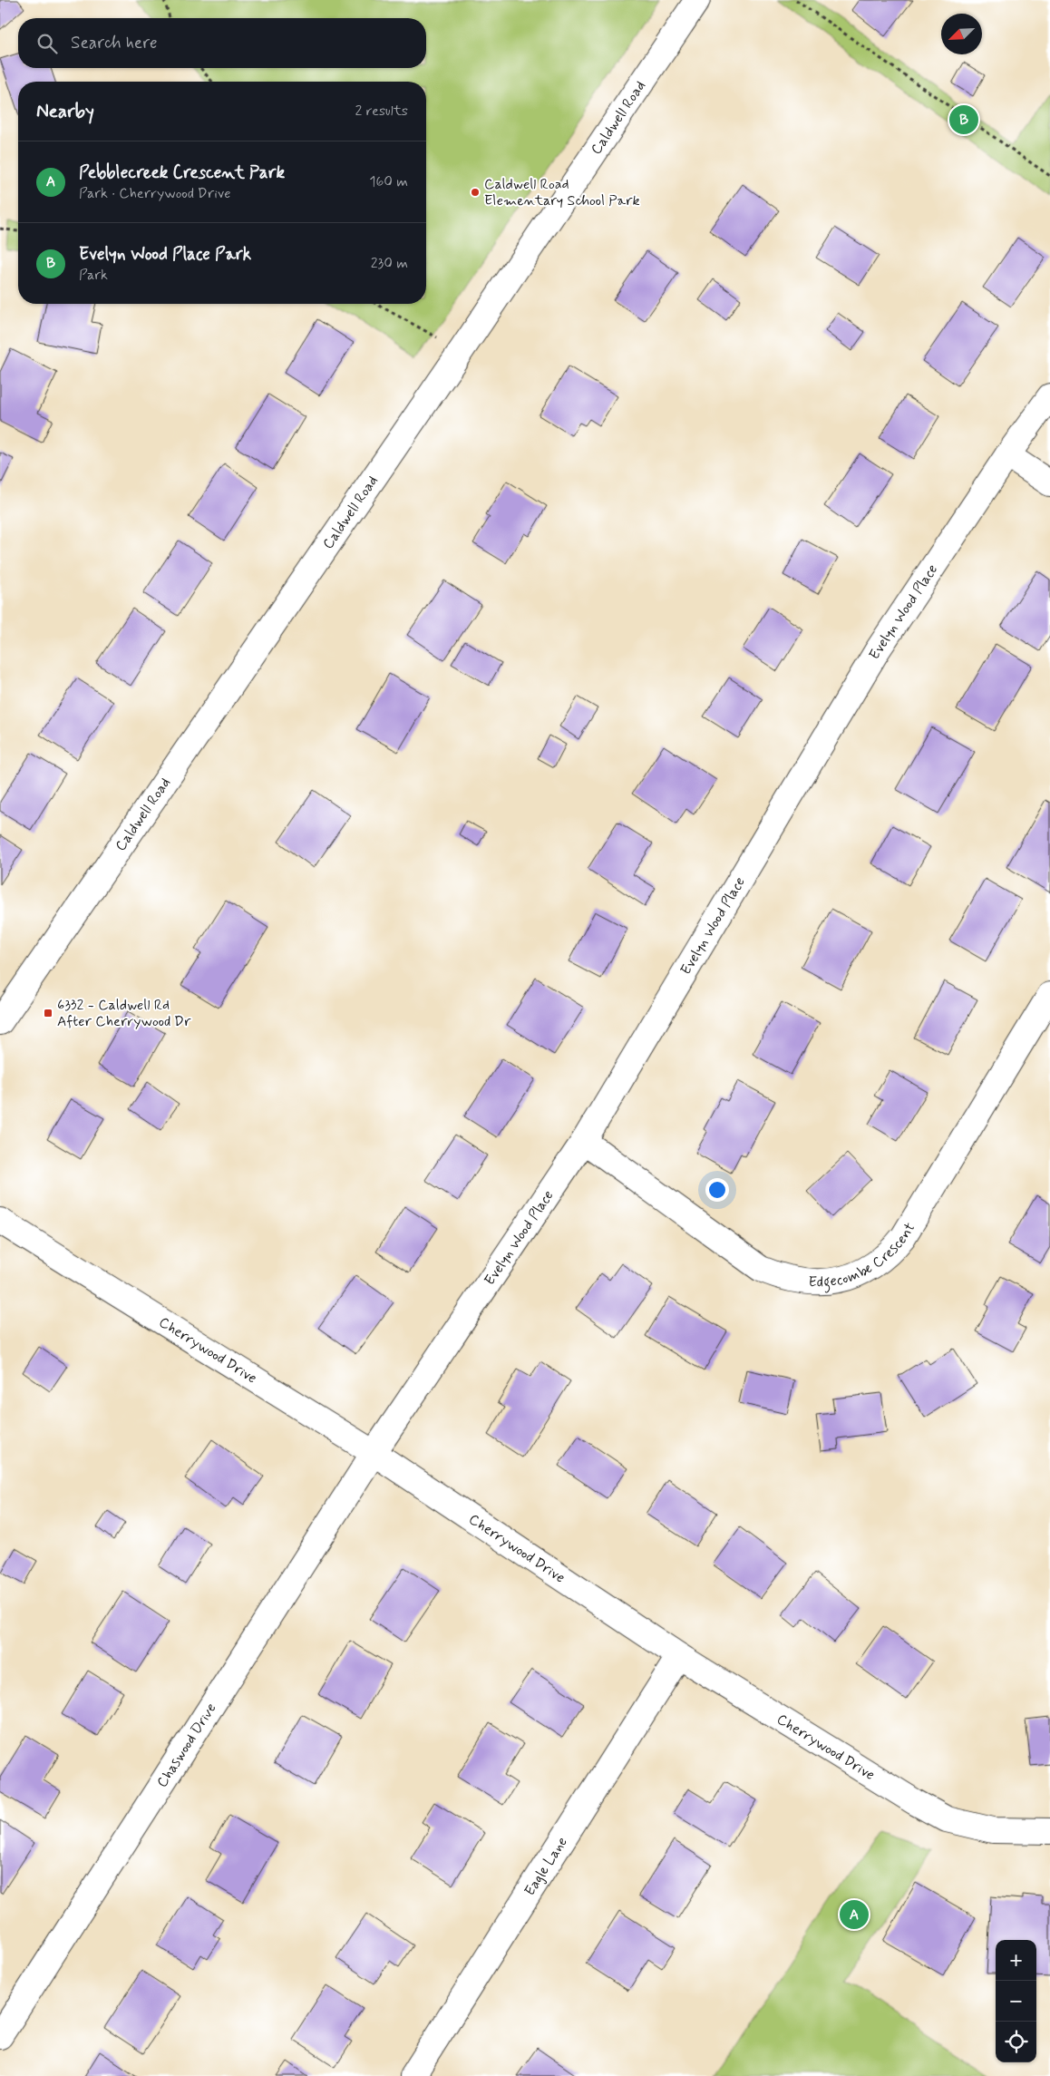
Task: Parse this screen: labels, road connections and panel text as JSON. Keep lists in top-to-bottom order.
{
  "streets": {
    "street": [
      "Caldwell Road",
      "Evelyn Wood Place",
      "Edgecombe Crescent",
      "Cherrywood Drive",
      "Chaswood Drive",
      "Eagle Lane"
    ]
  },
  "crossings": [
    ["Evelyn Wood Place", "Edgecombe Crescent"],
    ["Evelyn Wood Place", "Cherrywood Drive"],
    ["Evelyn Wood Place", "Chaswood Drive"],
    ["Cherrywood Drive", "Chaswood Drive"],
    ["Cherrywood Drive", "Eagle Lane"]
  ],
  "places": {
    "other": ["Caldwell Road Elementary School Park"],
    "transit": ["6332 - Caldwell Rd After Cherrywood Dr"]
  },
  "north": "bottom left",
  "page": {
    "search": "Search here",
    "heading": ["Nearby", "2 results"],
    "pins": ["B", "A"],
    "list": [
      {
        "mark": "A",
        "name": "Pebblecreek Crescent Park",
        "note": "Park · Cherrywood Drive",
        "value": "160 m"
      },
      {
        "mark": "B",
        "name": "Evelyn Wood Place Park",
        "note": "Park",
        "value": "230 m"
      }
    ],
    "map_buttons": ["+", "−"]
  }
}
